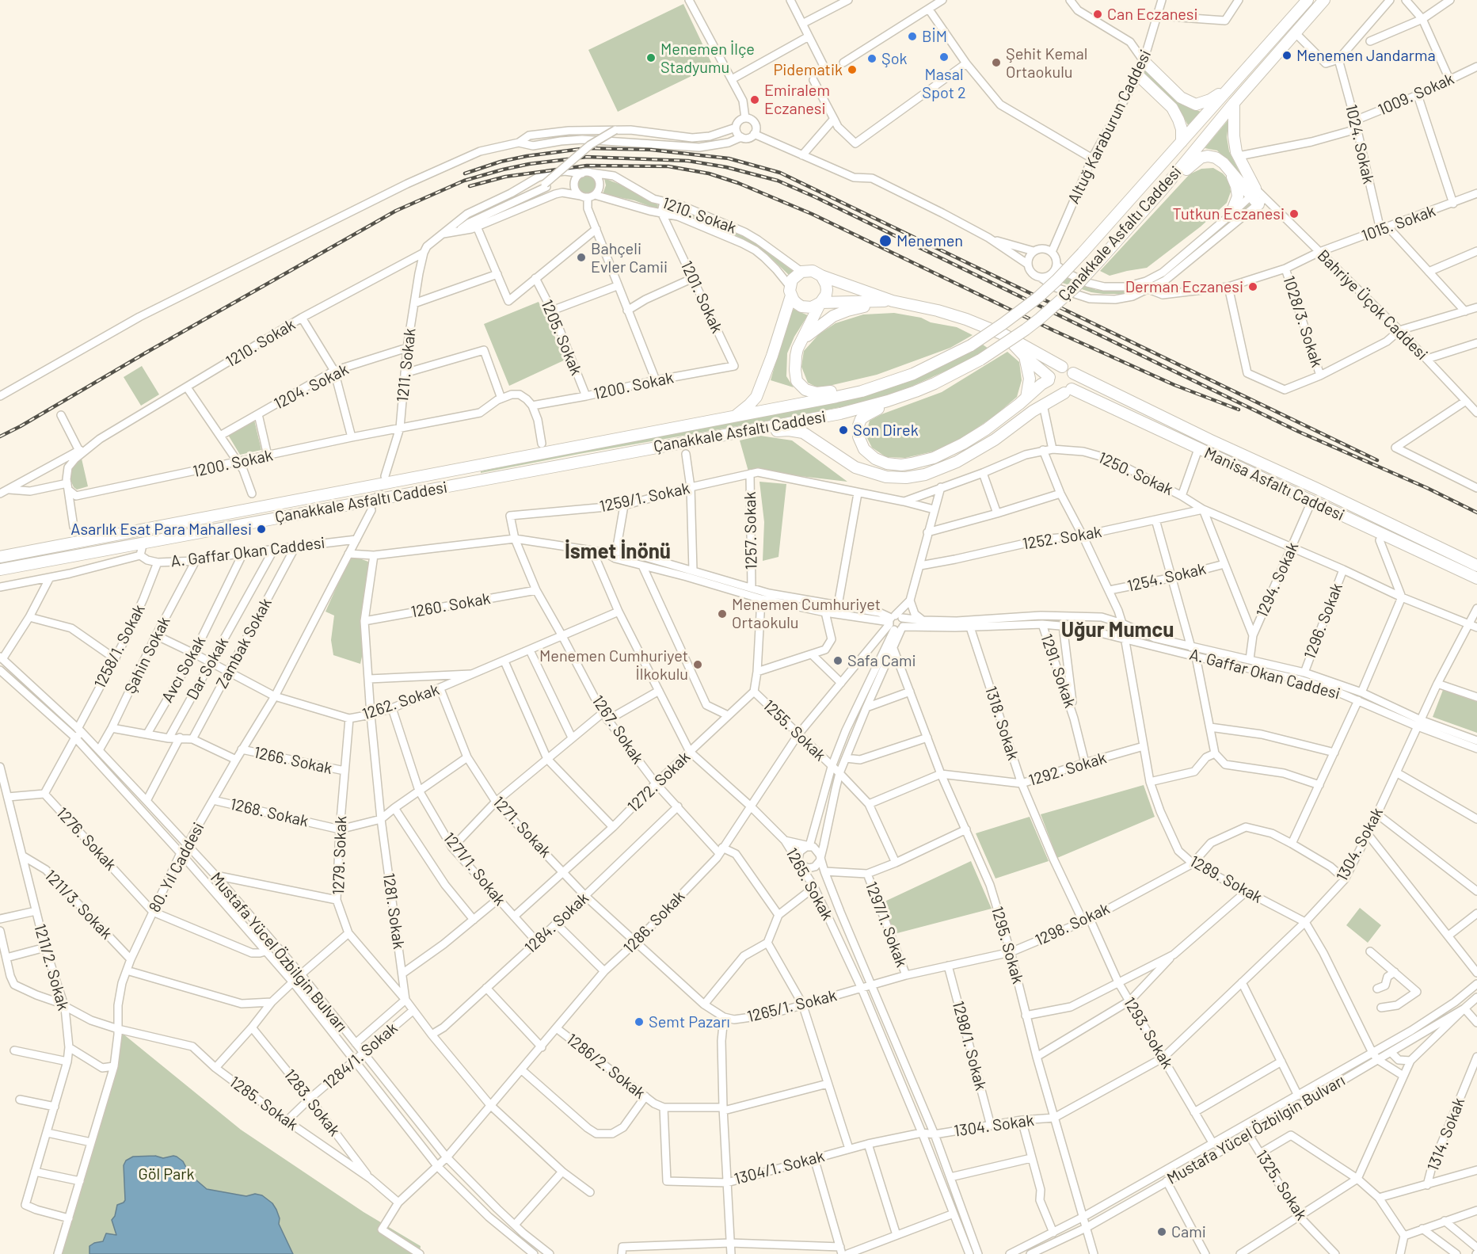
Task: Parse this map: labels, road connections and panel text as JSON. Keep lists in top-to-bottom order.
{
  "streets": {
    "highway": ["Çanakkale Asfaltı Caddesi", "Manisa Asfaltı Caddesi"],
    "street": [
      "1009. Sokak",
      "Altuğ Karaburun Caddesi",
      "1024. Sokak",
      "1210. Sokak",
      "1015. Sokak",
      "1201. Sokak",
      "Bahriye Üçok Caddesi",
      "1028/3. Sokak",
      "1205. Sokak",
      "1211. Sokak",
      "1200. Sokak",
      "1204. Sokak",
      "1250. Sokak",
      "1259/1. Sokak",
      "1257. Sokak",
      "1252. Sokak",
      "A. Gaffar Okan Caddesi",
      "1254. Sokak",
      "1294. Sokak",
      "1260. Sokak",
      "1296. Sokak",
      "Zambak Sokak",
      "1258/1. Sokak",
      "Şahin Sokak",
      "Dar Sokak",
      "Avcı Sokak",
      "1291. Sokak",
      "1262. Sokak",
      "1318. Sokak",
      "1267. Sokak",
      "1255. Sokak",
      "1266. Sokak",
      "1292. Sokak",
      "1272. Sokak",
      "1268. Sokak",
      "1271. Sokak",
      "1276. Sokak",
      "1304. Sokak",
      "1279. Sokak",
      "80. Yıl Caddesi",
      "1271/1. Sokak",
      "1289. Sokak",
      "1265. Sokak",
      "1211/3. Sokak",
      "1281. Sokak",
      "1286. Sokak",
      "1284. Sokak",
      "1297/1. Sokak",
      "1298. Sokak",
      "1295. Sokak",
      "Mustafa Yücel Özbilgin Bulvarı",
      "1211/2. Sokak",
      "1265/1. Sokak",
      "1293. Sokak",
      "1298/1. Sokak",
      "1284/1. Sokak",
      "1286/2. Sokak",
      "1283. Sokak",
      "1285. Sokak",
      "1314. Sokak",
      "1304/1. Sokak",
      "1325. Sokak"
    ]
  },
  "crossings": [
    ["1009. Sokak", "1024. Sokak"],
    ["1024. Sokak", "1015. Sokak"],
    ["1210. Sokak", "1201. Sokak"],
    ["1210. Sokak", "1211. Sokak"],
    ["1210. Sokak", "1200. Sokak"],
    ["1015. Sokak", "Bahriye Üçok Caddesi"],
    ["1015. Sokak", "1028/3. Sokak"],
    ["1201. Sokak", "1200. Sokak"],
    ["1205. Sokak", "1200. Sokak"],
    ["1211. Sokak", "1200. Sokak"],
    ["1211. Sokak", "1204. Sokak"],
    ["1250. Sokak", "1252. Sokak"],
    ["1250. Sokak", "1294. Sokak"],
    ["1250. Sokak", "1296. Sokak"],
    ["1250. Sokak", "1304. Sokak"],
    ["Manisa Asfaltı Caddesi", "1294. Sokak"],
    ["1259/1. Sokak", "1257. Sokak"],
    ["1259/1. Sokak", "1267. Sokak"],
    ["1257. Sokak", "A. Gaffar Okan Caddesi"],
    ["A. Gaffar Okan Caddesi", "1294. Sokak"],
    ["A. Gaffar Okan Caddesi", "1296. Sokak"],
    ["A. Gaffar Okan Caddesi", "Zambak Sokak"],
    ["A. Gaffar Okan Caddesi", "1258/1. Sokak"],
    ["A. Gaffar Okan Caddesi", "Şahin Sokak"],
    ["A. Gaffar Okan Caddesi", "Dar Sokak"],
    ["A. Gaffar Okan Caddesi", "Avcı Sokak"],
    ["A. Gaffar Okan Caddesi", "1291. Sokak"],
    ["A. Gaffar Okan Caddesi", "1318. Sokak"],
    ["A. Gaffar Okan Caddesi", "1267. Sokak"],
    ["A. Gaffar Okan Caddesi", "1255. Sokak"],
    ["A. Gaffar Okan Caddesi", "1304. Sokak"],
    ["A. Gaffar Okan Caddesi", "80. Yıl Caddesi"],
    ["A. Gaffar Okan Caddesi", "1289. Sokak"],
    ["A. Gaffar Okan Caddesi", "1265. Sokak"],
    ["A. Gaffar Okan Caddesi", "1281. Sokak"],
    ["A. Gaffar Okan Caddesi", "1286. Sokak"],
    ["1260. Sokak", "1267. Sokak"],
    ["1260. Sokak", "1281. Sokak"],
    ["Zambak Sokak", "1262. Sokak"],
    ["Zambak Sokak", "1266. Sokak"],
    ["1258/1. Sokak", "1276. Sokak"],
    ["1258/1. Sokak", "Mustafa Yücel Özbilgin Bulvarı"],
    ["Şahin Sokak", "1262. Sokak"],
    ["Şahin Sokak", "1266. Sokak"],
    ["Şahin Sokak", "Mustafa Yücel Özbilgin Bulvarı"],
    ["Dar Sokak", "1262. Sokak"],
    ["Dar Sokak", "1266. Sokak"],
    ["Avcı Sokak", "1262. Sokak"],
    ["Avcı Sokak", "1266. Sokak"],
    ["1291. Sokak", "1292. Sokak"],
    ["1262. Sokak", "1267. Sokak"],
    ["1262. Sokak", "1271. Sokak"],
    ["1262. Sokak", "1279. Sokak"],
    ["1262. Sokak", "80. Yıl Caddesi"],
    ["1262. Sokak", "1271/1. Sokak"],
    ["1262. Sokak", "1265. Sokak"],
    ["1262. Sokak", "1281. Sokak"],
    ["1318. Sokak", "1292. Sokak"],
    ["1318. Sokak", "1298. Sokak"],
    ["1318. Sokak", "1293. Sokak"],
    ["1267. Sokak", "1272. Sokak"],
    ["1267. Sokak", "1286. Sokak"],
    ["1267. Sokak", "1284. Sokak"],
    ["1255. Sokak", "1272. Sokak"],
    ["1255. Sokak", "1265. Sokak"],
    ["1255. Sokak", "1286. Sokak"],
    ["1266. Sokak", "1279. Sokak"],
    ["1266. Sokak", "80. Yıl Caddesi"],
    ["1292. Sokak", "1289. Sokak"],
    ["1292. Sokak", "1295. Sokak"],
    ["1272. Sokak", "1271. Sokak"],
    ["1272. Sokak", "1271/1. Sokak"],
    ["1272. Sokak", "1265. Sokak"],
    ["1268. Sokak", "1279. Sokak"],
    ["1268. Sokak", "80. Yıl Caddesi"],
    ["1268. Sokak", "1281. Sokak"],
    ["1271. Sokak", "1286. Sokak"],
    ["1271. Sokak", "1284. Sokak"],
    ["1276. Sokak", "80. Yıl Caddesi"],
    ["1276. Sokak", "1211/2. Sokak"],
    ["1304. Sokak", "1289. Sokak"],
    ["1304. Sokak", "1265. Sokak"],
    ["1304. Sokak", "1295. Sokak"],
    ["1304. Sokak", "1293. Sokak"],
    ["1304. Sokak", "1298/1. Sokak"],
    ["1304. Sokak", "1304/1. Sokak"],
    ["1279. Sokak", "1281. Sokak"],
    ["80. Yıl Caddesi", "1211/3. Sokak"],
    ["80. Yıl Caddesi", "Mustafa Yücel Özbilgin Bulvarı"],
    ["80. Yıl Caddesi", "1211/2. Sokak"],
    ["80. Yıl Caddesi", "1285. Sokak"],
    ["1271/1. Sokak", "1284. Sokak"],
    ["1289. Sokak", "1298. Sokak"],
    ["1289. Sokak", "Mustafa Yücel Özbilgin Bulvarı"],
    ["1265. Sokak", "1286. Sokak"],
    ["1265. Sokak", "1298. Sokak"],
    ["1265. Sokak", "1295. Sokak"],
    ["1265. Sokak", "1265/1. Sokak"],
    ["1265. Sokak", "1304/1. Sokak"],
    ["1211/3. Sokak", "1211/2. Sokak"],
    ["1281. Sokak", "1286. Sokak"],
    ["1281. Sokak", "1284. Sokak"],
    ["1281. Sokak", "1284/1. Sokak"],
    ["1286. Sokak", "Mustafa Yücel Özbilgin Bulvarı"],
    ["1286. Sokak", "1286/2. Sokak"],
    ["1286. Sokak", "1285. Sokak"],
    ["1297/1. Sokak", "1298. Sokak"],
    ["1298. Sokak", "1295. Sokak"],
    ["1298. Sokak", "1265/1. Sokak"],
    ["1298. Sokak", "1293. Sokak"],
    ["1298. Sokak", "1298/1. Sokak"],
    ["1295. Sokak", "Mustafa Yücel Özbilgin Bulvarı"],
    ["Mustafa Yücel Özbilgin Bulvarı", "1293. Sokak"],
    ["Mustafa Yücel Özbilgin Bulvarı", "1284/1. Sokak"],
    ["Mustafa Yücel Özbilgin Bulvarı", "1325. Sokak"],
    ["1211/2. Sokak", "1285. Sokak"],
    ["1284/1. Sokak", "1283. Sokak"],
    ["1284/1. Sokak", "1285. Sokak"],
    ["1286/2. Sokak", "1304/1. Sokak"],
    ["1283. Sokak", "1285. Sokak"]
  ],
  "districts": ["İsmet İnönü", "Uğur Mumcu"],
  "parks": ["Göl Park"],
  "places": [
    "Can Eczanesi",
    "BİM",
    "Menemen Jandarma",
    "Masal Spot 2",
    "Menemen İlçe Stadyumu",
    "Şok",
    "Şehit Kemal Ortaokulu",
    "Pidematik",
    "Emiralem Eczanesi",
    "Tutkun Eczanesi",
    "Menemen",
    "Bahçeli Evler Camii",
    "Derman Eczanesi",
    "Son Direk",
    "Asarlık Esat Para Mahallesi",
    "Menemen Cumhuriyet Ortaokulu",
    "Safa Cami",
    "Menemen Cumhuriyet İlkokulu",
    "Semt Pazarı",
    "Cami"
  ]
}
